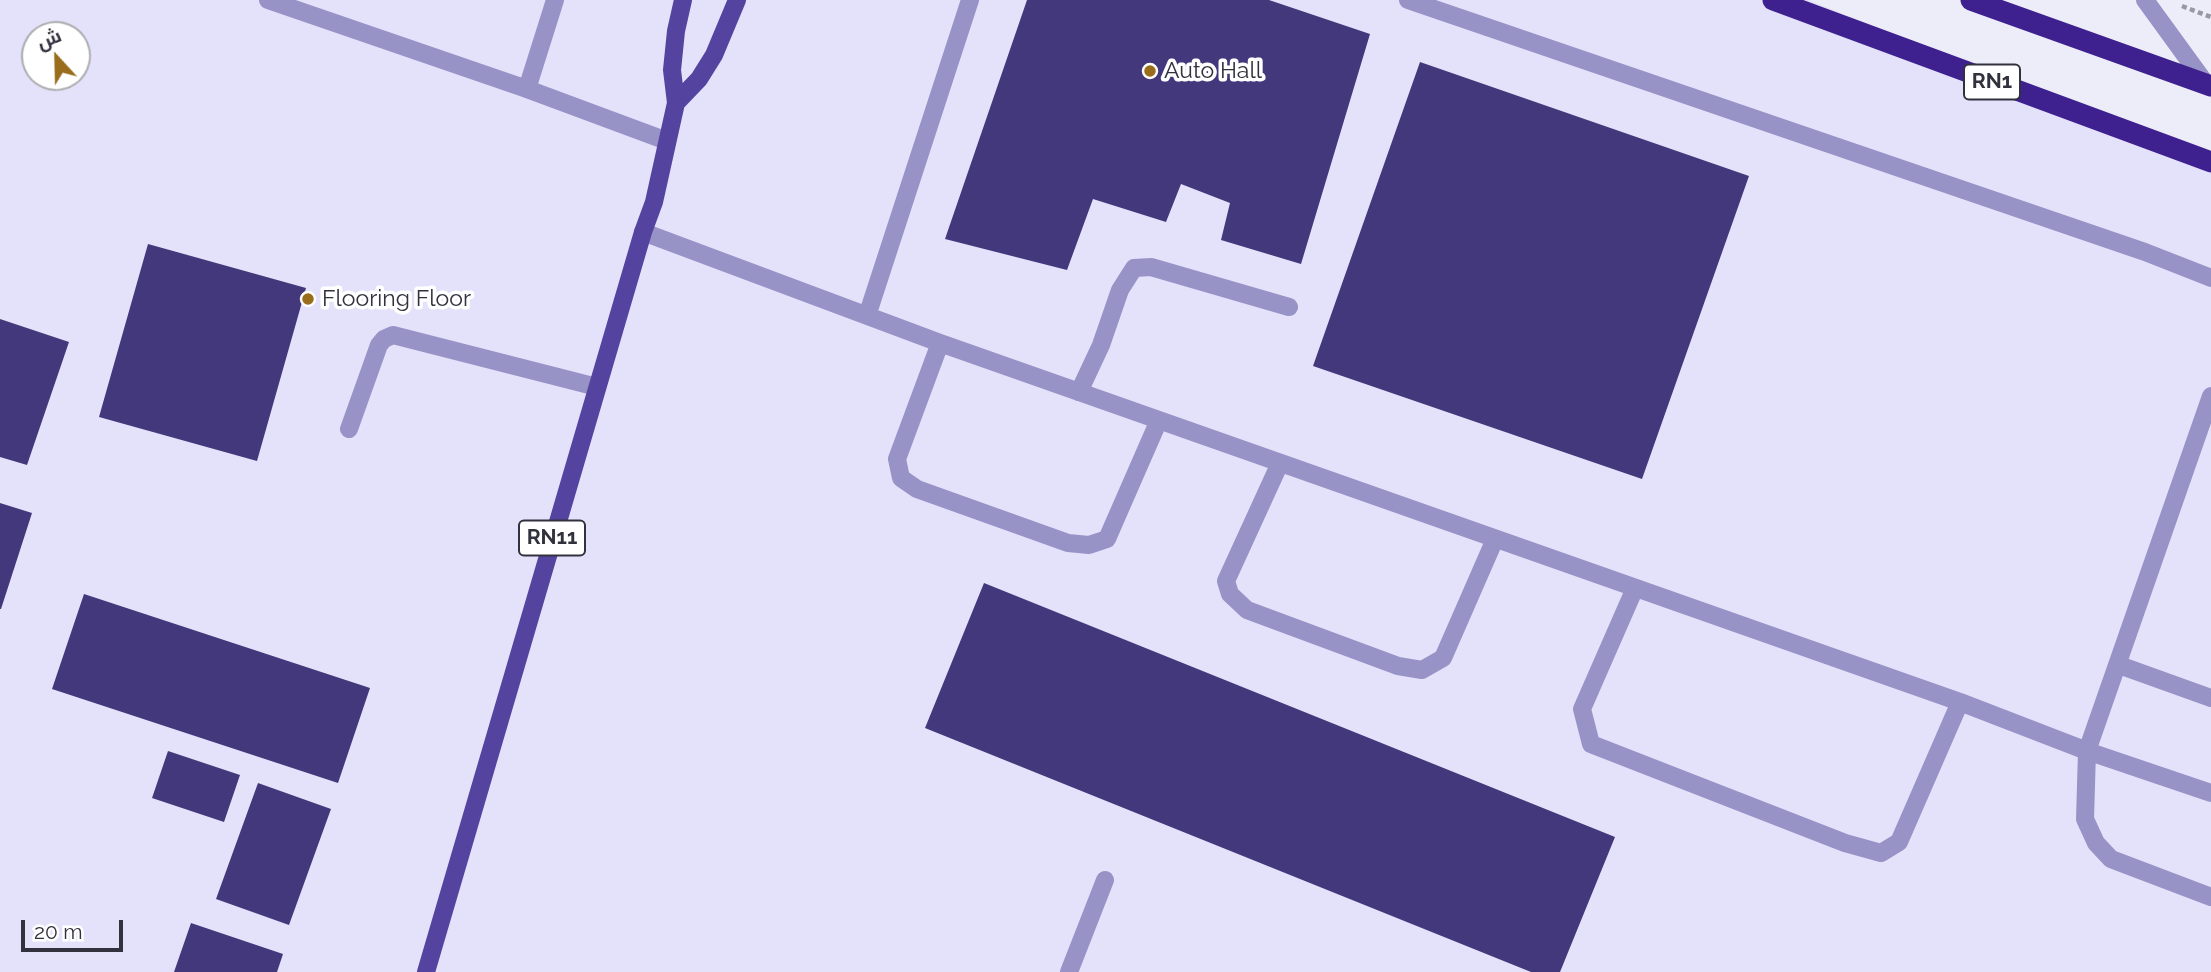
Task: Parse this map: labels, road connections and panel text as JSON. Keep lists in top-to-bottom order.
{
  "streets": {
    "highway": ["RN1"],
    "main road": ["RN11"]
  },
  "places": ["Auto Hall", "Flooring Floor"],
  "scale_bar": "20 m",
  "north": "top"
}
